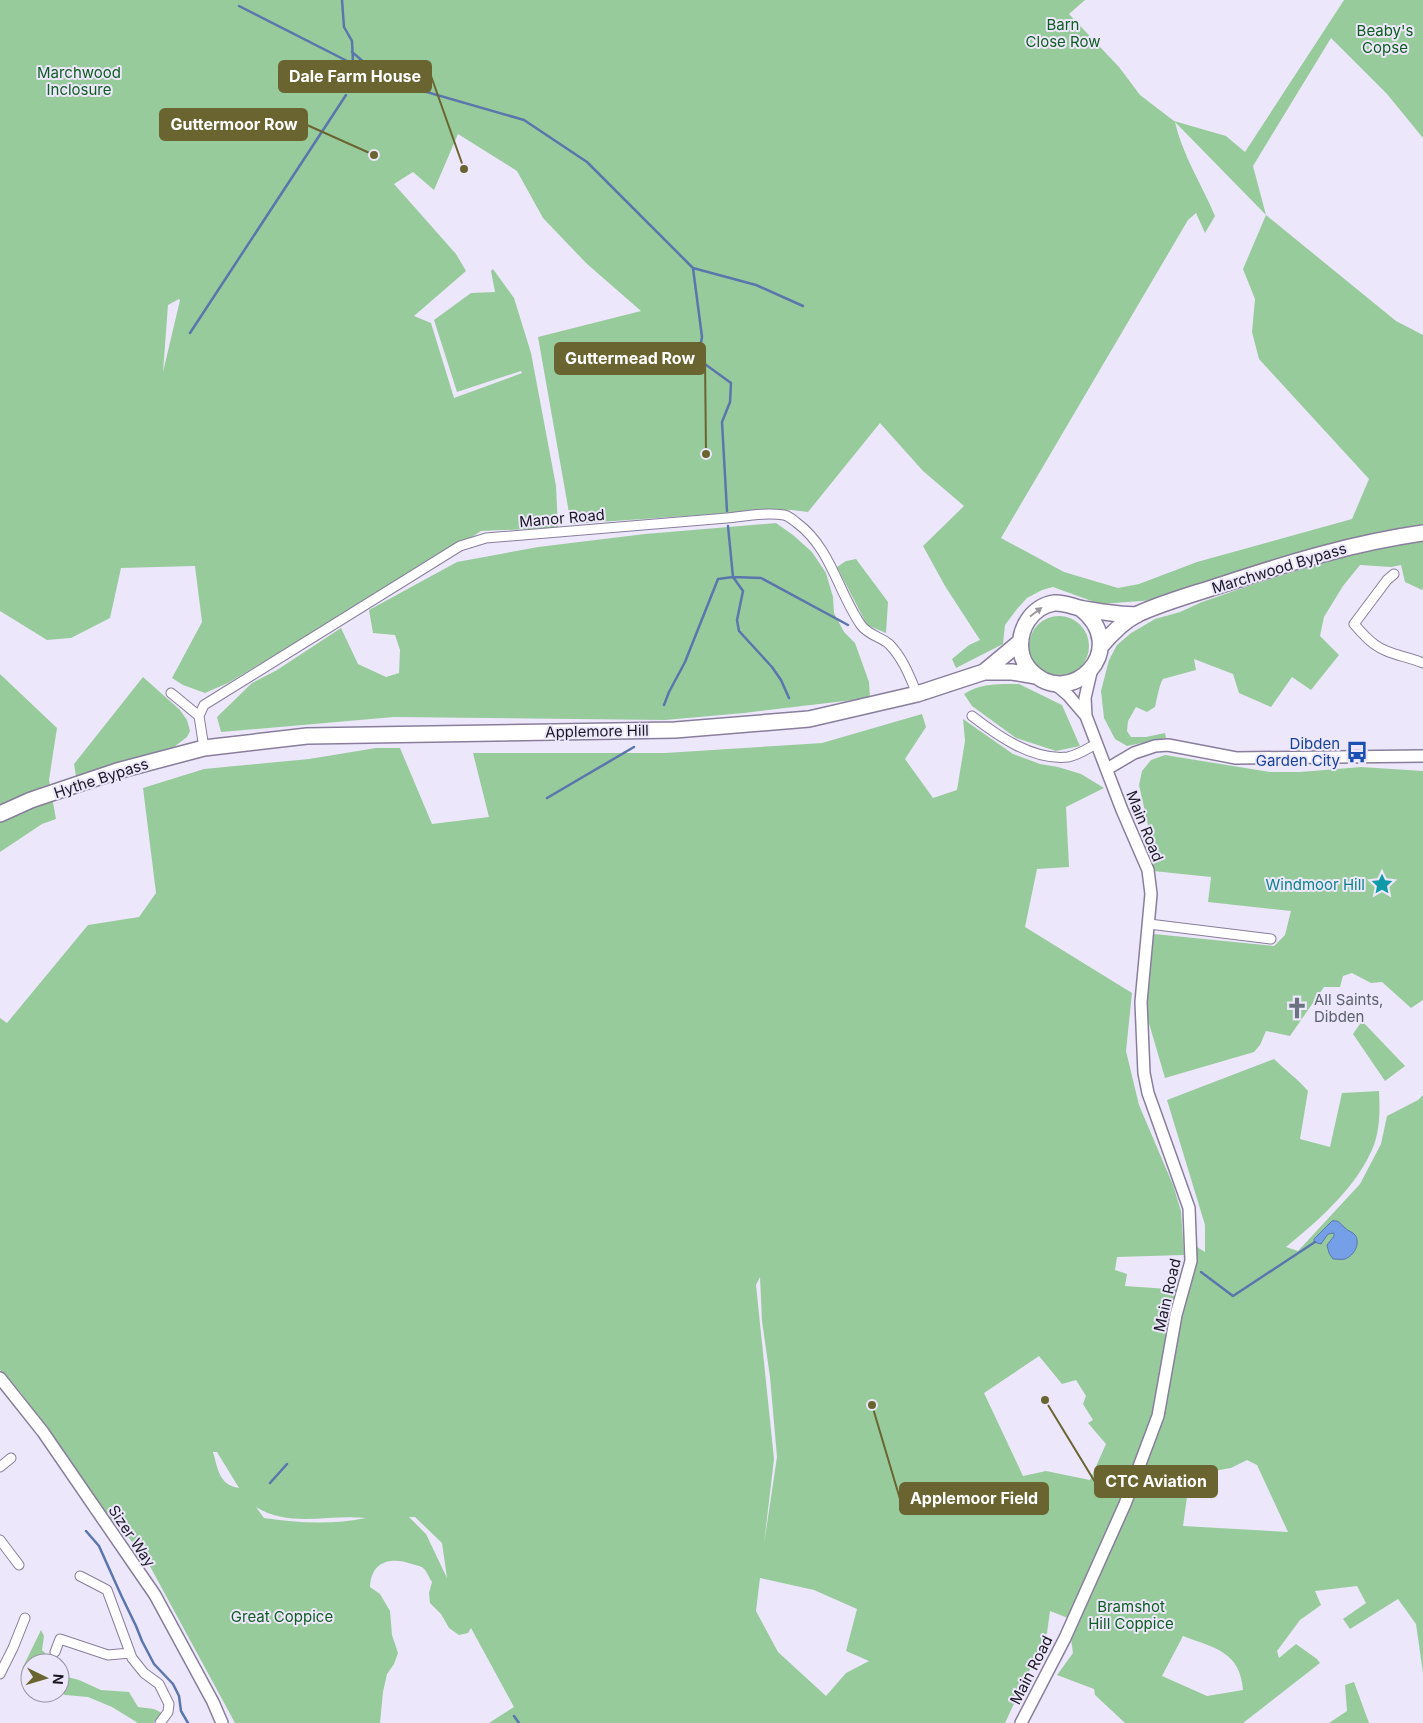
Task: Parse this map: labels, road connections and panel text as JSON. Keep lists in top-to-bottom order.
{
  "streets": {
    "main road": ["Marchwood Bypass", "Applemore Hill", "Hythe Bypass"],
    "street": ["Manor Road", "Main Road", "Sizer Way"]
  },
  "crossings": [
    ["Manor Road", "Applemore Hill"],
    ["Marchwood Bypass", "Applemore Hill"],
    ["Marchwood Bypass", "Main Road"],
    ["Applemore Hill", "Hythe Bypass"],
    ["Applemore Hill", "Main Road"]
  ],
  "parks": [
    "Barn Close Row",
    "Beaby's Copse",
    "Marchwood Inclosure",
    "Bramshot Hill Coppice",
    "Great Coppice"
  ],
  "places": {
    "other": [
      "Guttermoor Row",
      "Dale Farm House",
      "Guttermead Row",
      "CTC Aviation",
      "Applemoor Field"
    ],
    "bus stop": ["Dibden Garden City"],
    "place": ["Windmoor Hill"],
    "church": ["All Saints, Dibden"]
  },
  "north": "right"
}
